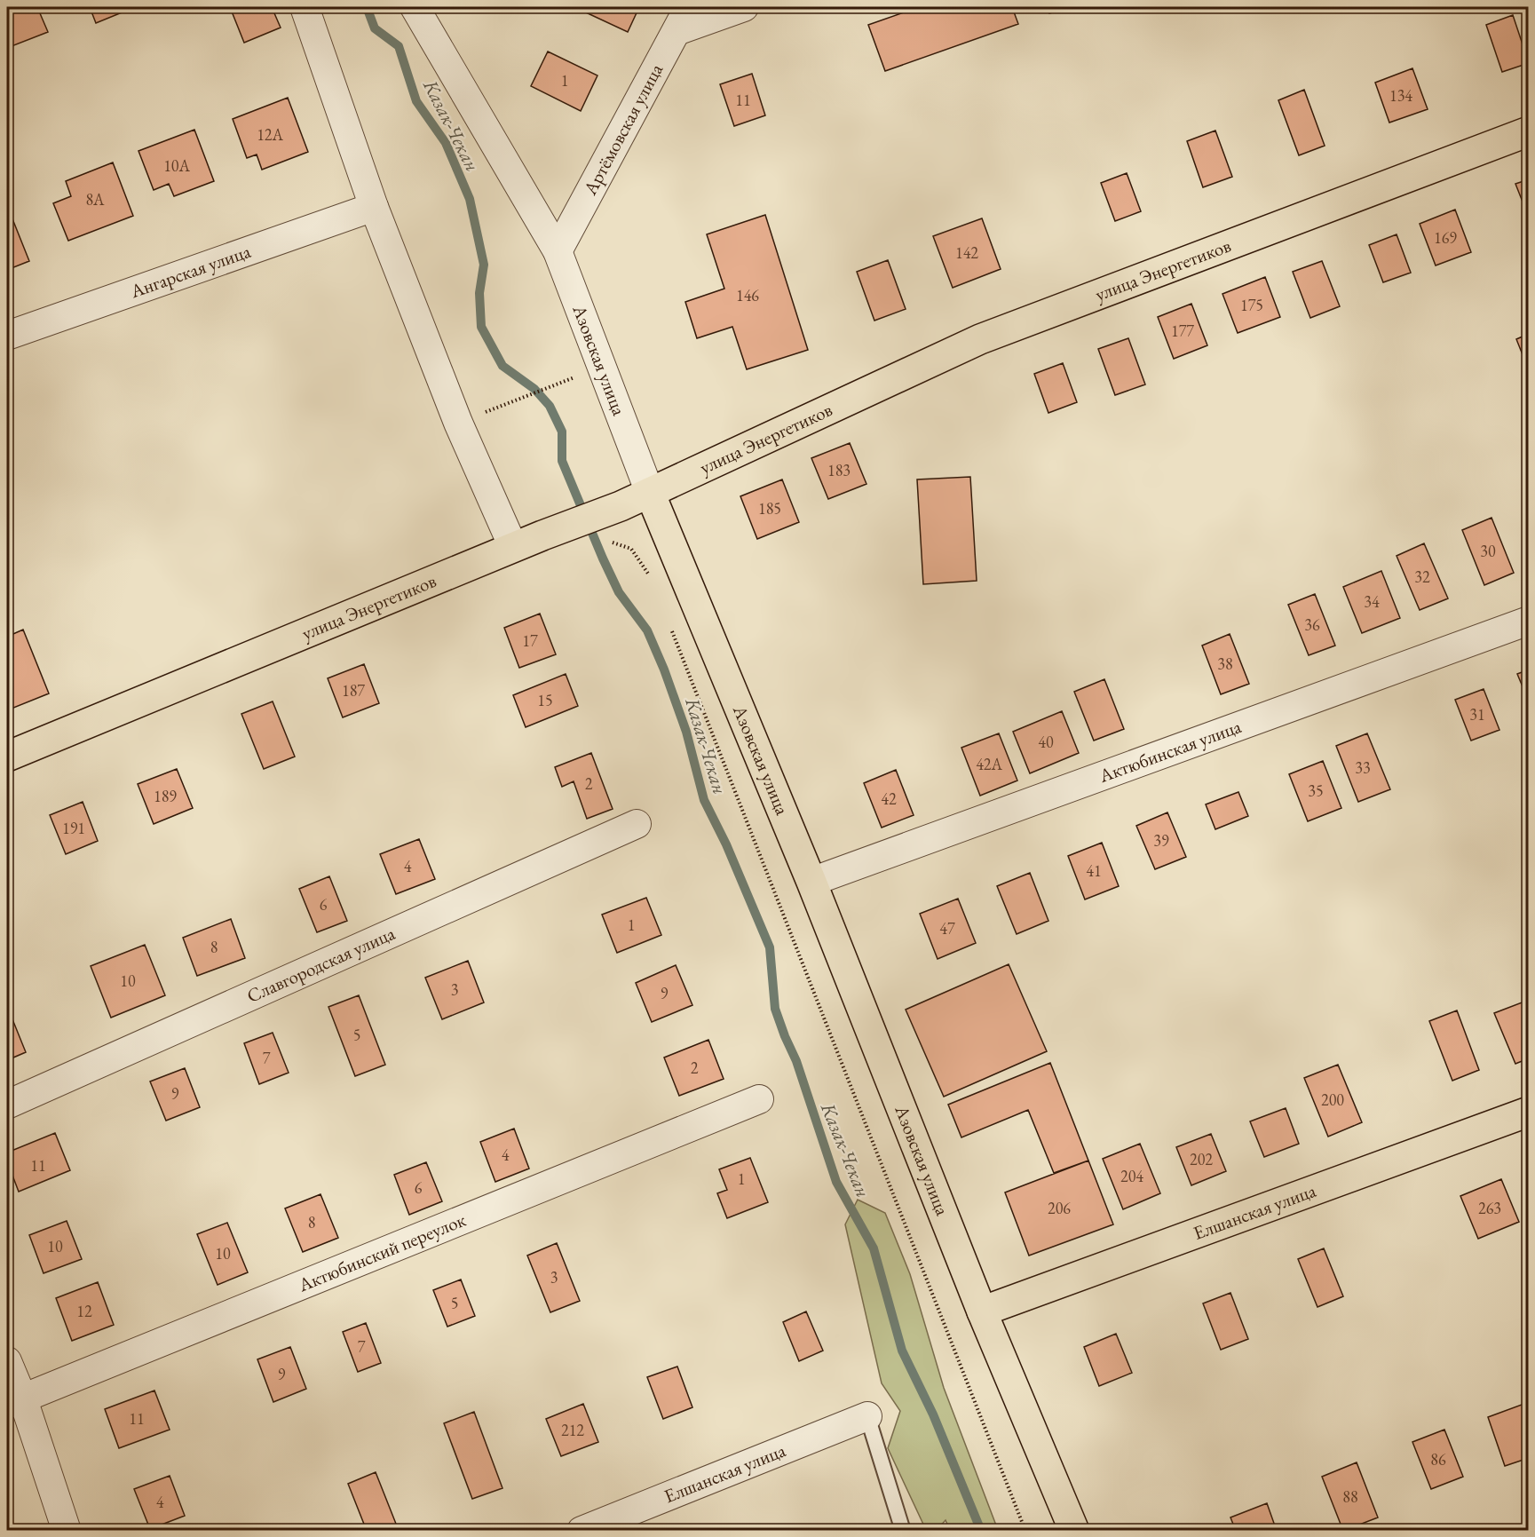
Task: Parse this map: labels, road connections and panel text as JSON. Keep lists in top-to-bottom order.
{
  "streets": {
    "main road": ["улица Энергетиков", "Азовская улица", "Елшанская улица"],
    "street": [
      "Артёмовская улица",
      "Ангарская улица",
      "Актюбинская улица",
      "Славгородская улица",
      "Актюбинский переулок"
    ]
  },
  "crossings": [
    ["Артёмовская улица", "Азовская улица"],
    ["улица Энергетиков", "Азовская улица"],
    ["Азовская улица", "Актюбинская улица"],
    ["Азовская улица", "Елшанская улица"]
  ],
  "water": ["Казак-Чекан"],
  "house_numbers": [
    "1",
    "134",
    "11",
    "12А",
    "10А",
    "8А",
    "169",
    "142",
    "146",
    "175",
    "177",
    "183",
    "185",
    "30",
    "32",
    "34",
    "36",
    "17",
    "38",
    "187",
    "15",
    "31",
    "40",
    "42А",
    "33",
    "2",
    "35",
    "189",
    "42",
    "191",
    "39",
    "4",
    "41",
    "6",
    "1",
    "47",
    "8",
    "10",
    "3",
    "9",
    "5",
    "7",
    "2",
    "9",
    "200",
    "4",
    "202",
    "11",
    "204",
    "1",
    "6",
    "206",
    "263",
    "8",
    "10",
    "10",
    "3",
    "5",
    "12",
    "7",
    "9",
    "11",
    "212",
    "86",
    "88",
    "4"
  ]
}
